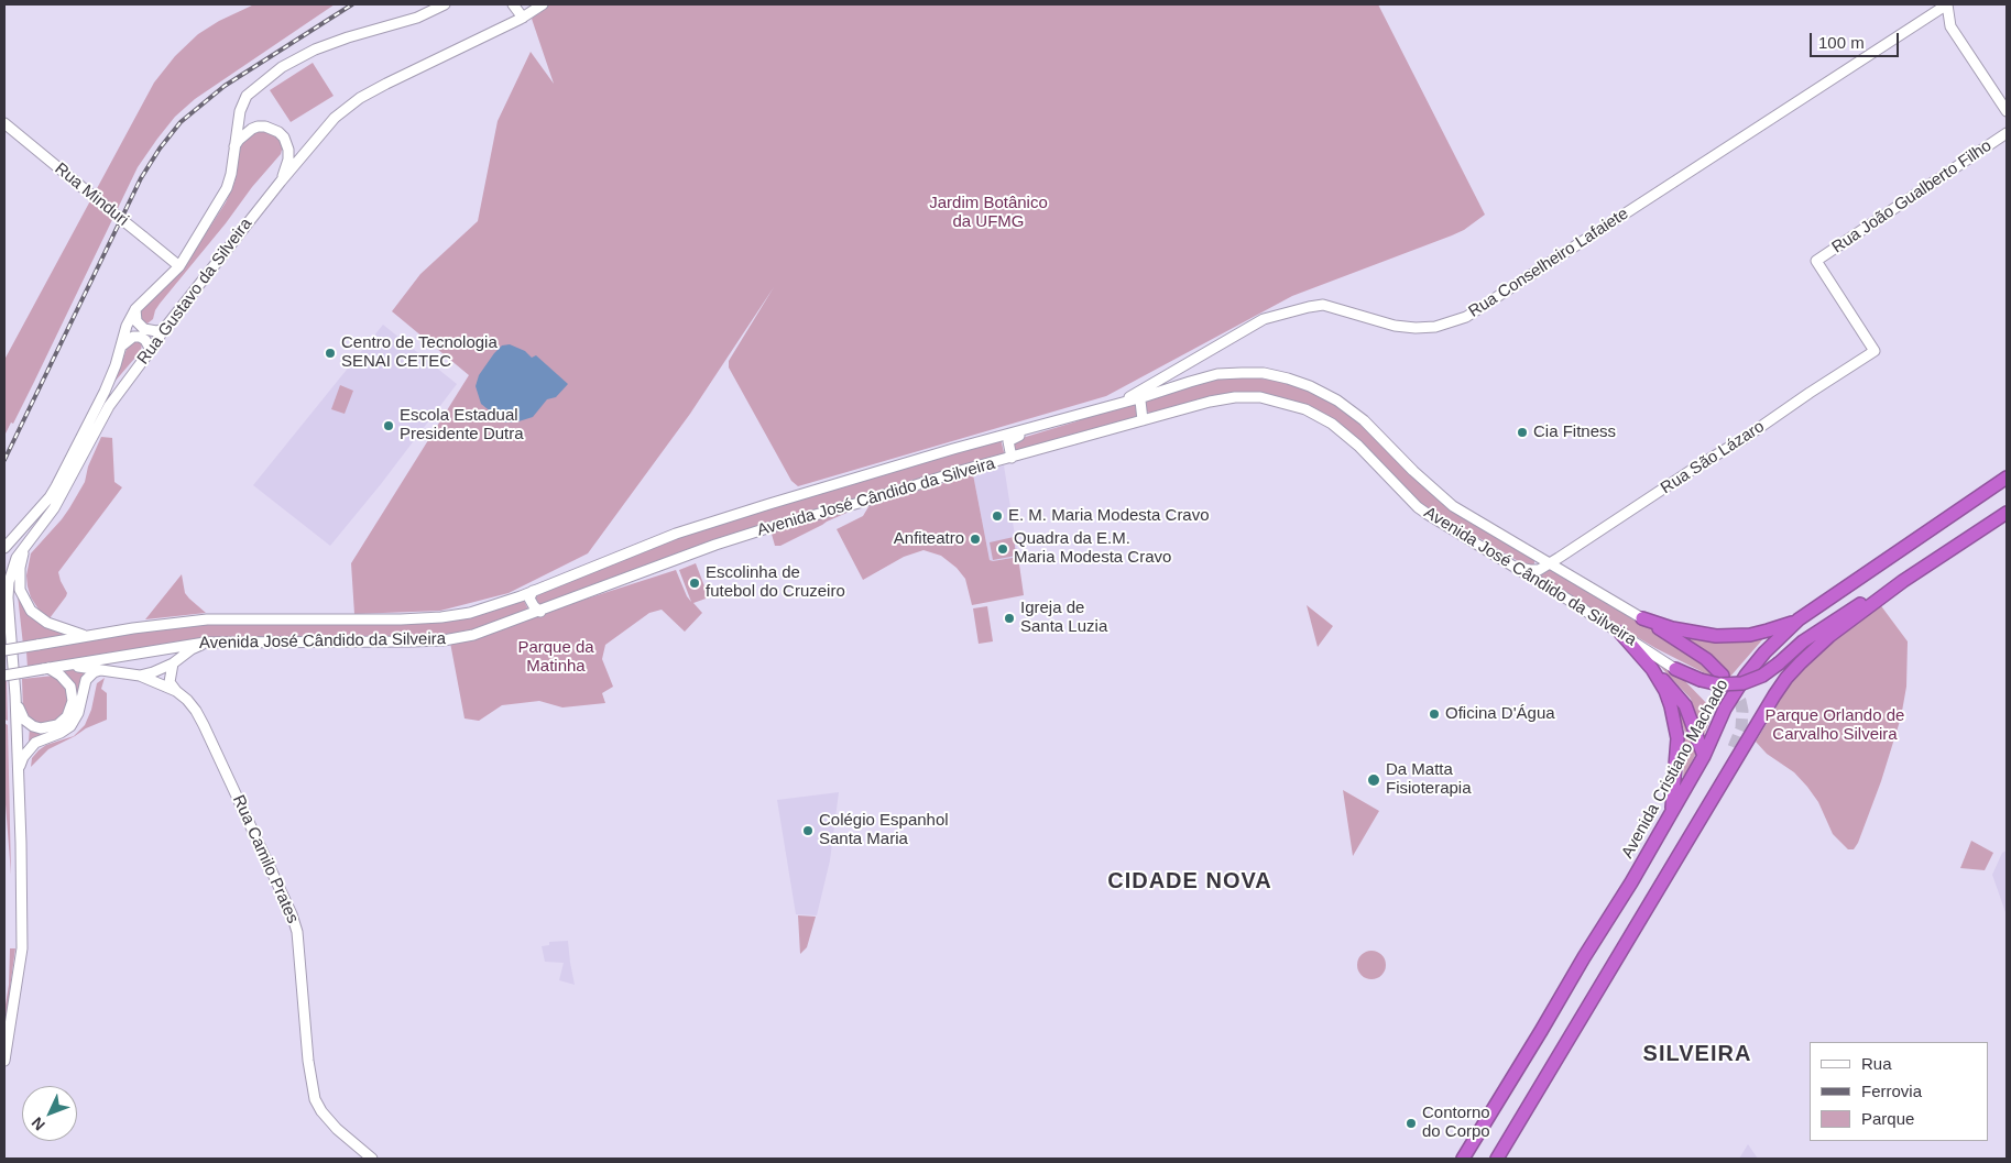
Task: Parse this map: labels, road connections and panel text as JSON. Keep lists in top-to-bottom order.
{
  "streets": {
    "highway": ["Avenida Cristiano Machado"],
    "main road": [
      "Rua Minduri",
      "Rua João Gualberto Filho",
      "Rua Conselheiro Lafaiete",
      "Rua Gustavo da Silveira",
      "Rua São Lázaro",
      "Avenida José Cândido da Silveira",
      "Rua Camilo Prates"
    ]
  },
  "crossings": [
    ["Rua João Gualberto Filho", "Rua São Lázaro"],
    ["Rua Conselheiro Lafaiete", "Avenida José Cândido da Silveira"],
    ["Rua São Lázaro", "Avenida José Cândido da Silveira"]
  ],
  "districts": ["CIDADE NOVA", "SILVEIRA"],
  "parks": ["Jardim Botânico da UFMG", "Parque da Matinha", "Parque Orlando de Carvalho Silveira"],
  "places": [
    "Centro de Tecnologia SENAI CETEC",
    "Escola Estadual Presidente Dutra",
    "Cia Fitness",
    "E. M. Maria Modesta Cravo",
    "Anfiteatro",
    "Quadra da E.M. Maria Modesta Cravo",
    "Escolinha de futebol do Cruzeiro",
    "Igreja de Santa Luzia",
    "Oficina D'Água",
    "Da Matta Fisioterapia",
    "Colégio Espanhol Santa Maria",
    "Contorno do Corpo"
  ],
  "legend": ["Rua", "Ferrovia", "Parque"],
  "scale_bar": "100 m",
  "north": "bottom left"
}
